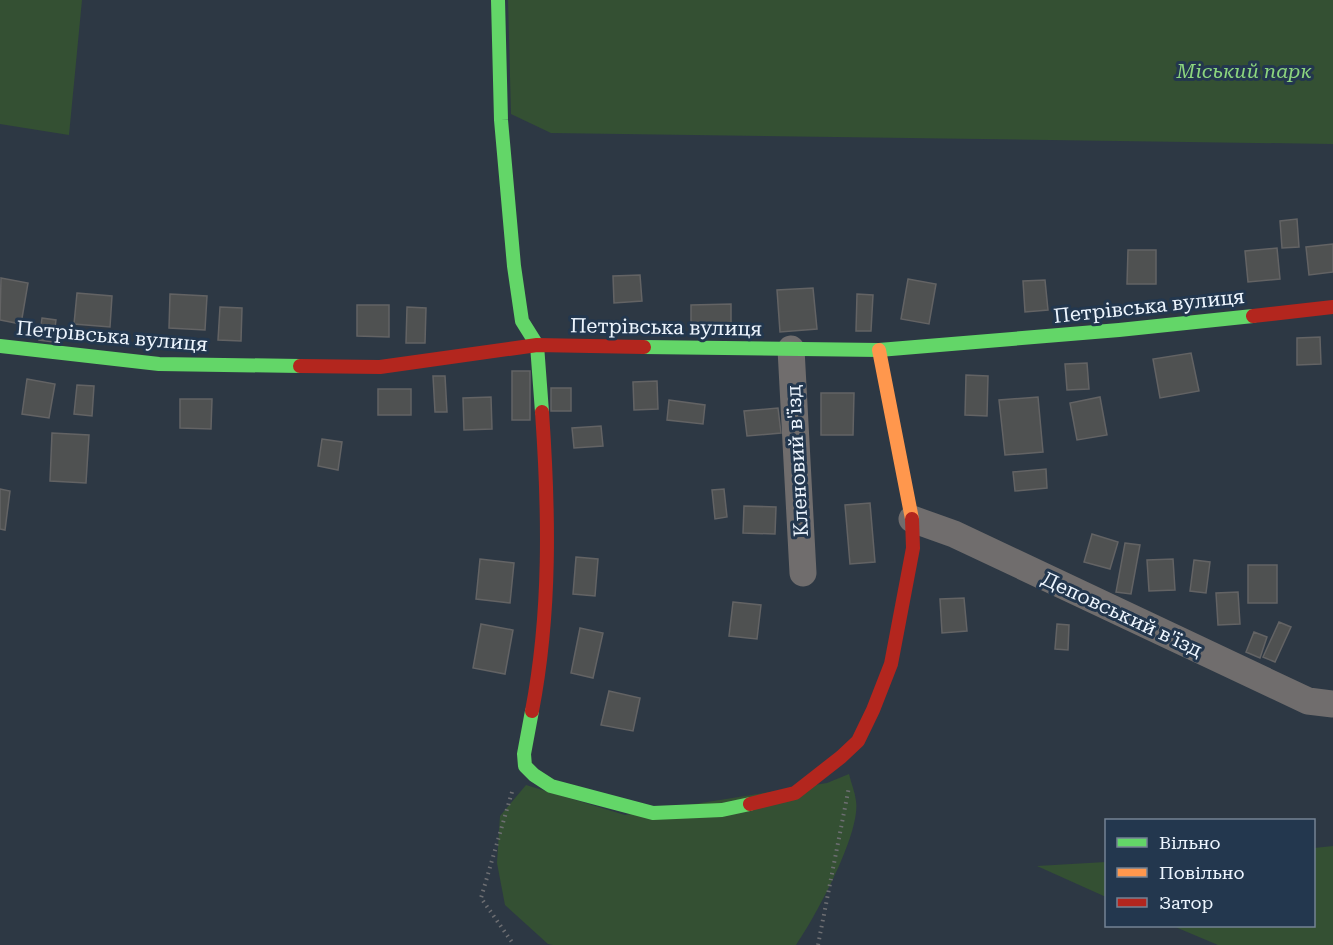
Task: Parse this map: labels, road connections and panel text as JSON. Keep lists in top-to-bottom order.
{
  "streets": {
    "street": ["Петрівська вулиця", "Кленовий в'їзд", "Деповський в'їзд"]
  },
  "crossings": [
    ["Петрівська вулиця", "Кленовий в'їзд"]
  ],
  "parks": ["Міський парк"],
  "legend": ["Вільно", "Повільно", "Затор"]
}
